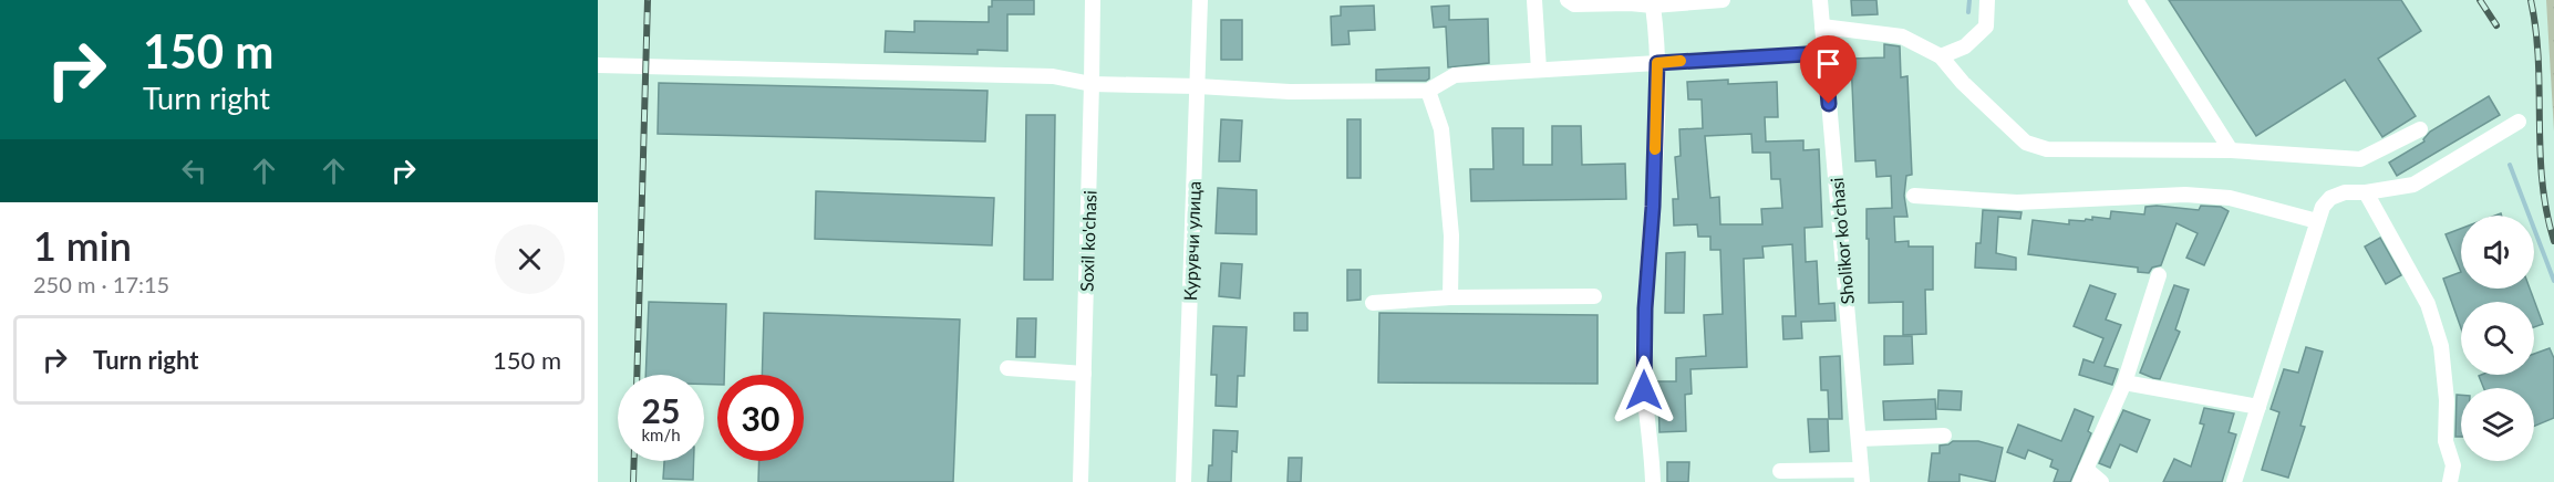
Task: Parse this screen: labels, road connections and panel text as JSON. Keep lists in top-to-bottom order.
{
  "streets": {
    "street": ["Soxil ko'chasi", "Курувчи улица", "Sholikor ko'chasi"]
  },
  "page": {
    "turn": ["150 m", "Turn right"],
    "heading": ["1 min", "250 m · 17:15"],
    "list": [
      {
        "name": "Turn right",
        "value": "150 m"
      }
    ],
    "speed": "25 km/h",
    "limit": "30"
  }
}
